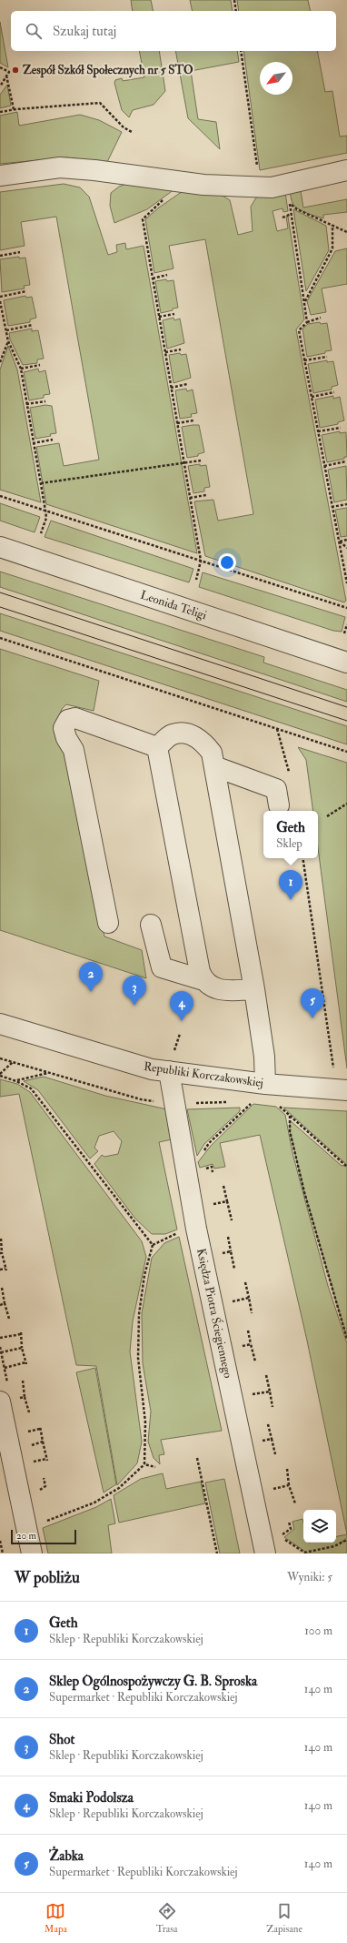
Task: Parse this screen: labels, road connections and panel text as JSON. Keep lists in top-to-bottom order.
{
  "streets": {
    "street": ["Leonida Teligi", "Republiki Korczakowskiej", "Księdza Piotra Ściegiennego"]
  },
  "crossings": [
    ["Republiki Korczakowskiej", "Księdza Piotra Ściegiennego"]
  ],
  "places": ["Zespół Szkół Społecznych nr 5 STO"],
  "scale_bar": "20 m",
  "north": "bottom left",
  "page": {
    "search": "Szukaj tutaj",
    "popup": ["Geth", "Sklep"],
    "pins": [
      "1",
      "2",
      "3",
      "5",
      "4"
    ],
    "scale": "20 m",
    "heading": ["W pobliżu", "Wyniki: 5"],
    "list": [
      {
        "mark": "1",
        "name": "Geth",
        "note": "Sklep · Republiki Korczakowskiej",
        "value": "100 m"
      },
      {
        "mark": "2",
        "name": "Sklep Ogólnospożywczy G. B. Sproska",
        "note": "Supermarket · Republiki Korczakowskiej",
        "value": "140 m"
      },
      {
        "mark": "3",
        "name": "Shot",
        "note": "Sklep · Republiki Korczakowskiej",
        "value": "140 m"
      },
      {
        "mark": "4",
        "name": "Smaki Podolsza",
        "note": "Sklep · Republiki Korczakowskiej",
        "value": "140 m"
      },
      {
        "mark": "5",
        "name": "Żabka",
        "note": "Supermarket · Republiki Korczakowskiej",
        "value": "140 m"
      }
    ],
    "nav": ["Mapa", "Trasa", "Zapisane"]
  }
}
